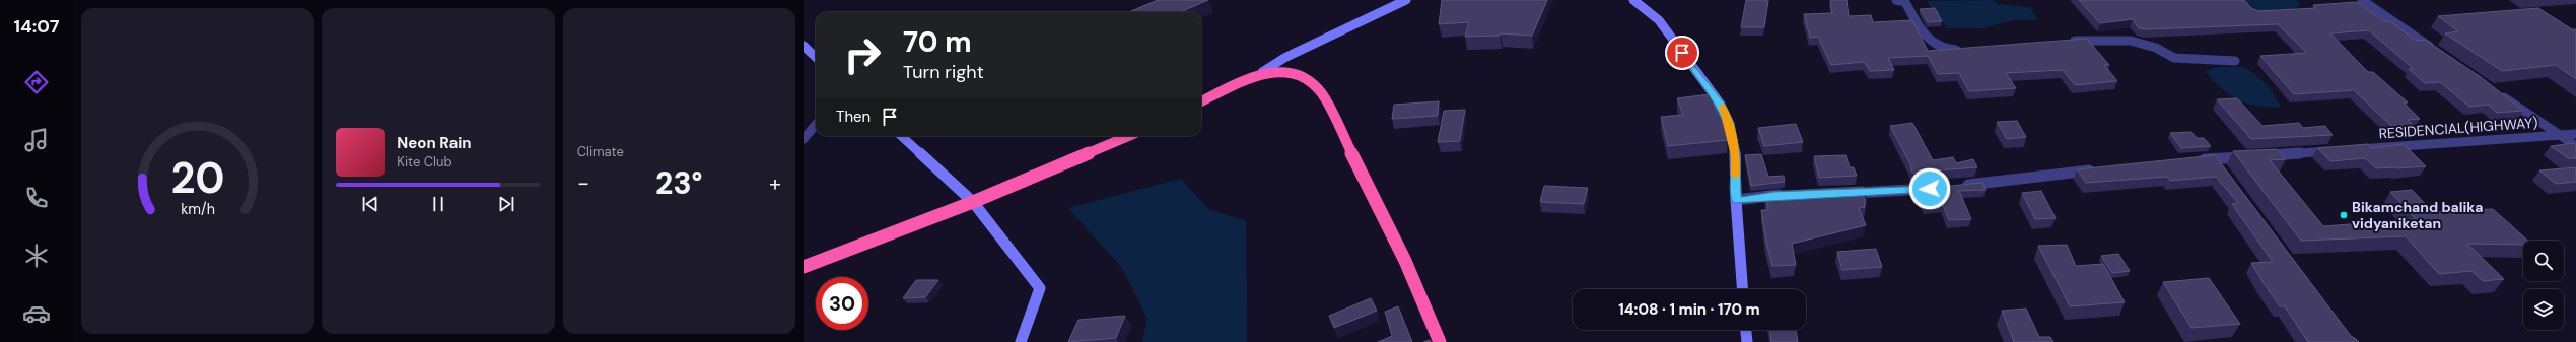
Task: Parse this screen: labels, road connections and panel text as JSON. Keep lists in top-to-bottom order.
{
  "streets": {
    "street": ["RESIDENCIAL(HIGHWAY)"]
  },
  "places": ["Bikamchand balika vidyaniketan"],
  "page": {
    "tabs": "14:07",
    "tile": "Climate",
    "turn": ["70 m", "Turn right"],
    "then": "Then",
    "song": ["Neon Rain", "Kite Club"],
    "heat": ["−", "23°", "+"],
    "limit": "30",
    "trip": "14:08 · 1 min · 170 m",
    "gauge": ["20", "km/h"]
  }
}
